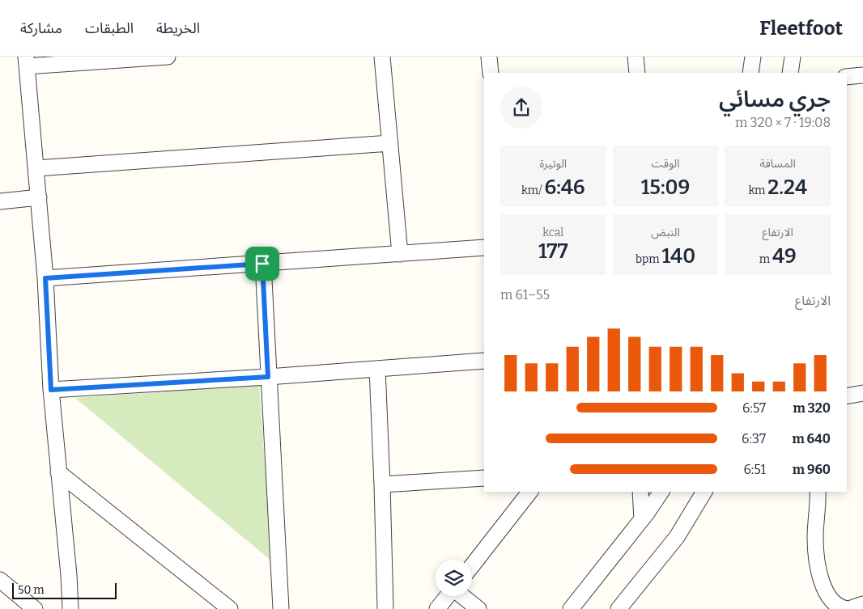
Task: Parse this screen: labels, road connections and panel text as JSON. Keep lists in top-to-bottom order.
{
  "scale_bar": "50 m",
  "page": {
    "header": "Fleetfoot",
    "nav": ["الخريطة", "الطبقات", "مشاركة"],
    "heading": ["جري مسائي", "19:08 · 7 × 320 m"],
    "stats": [
      ["المسافة", "2.24 km"],
      ["الوقت", "15:09"],
      ["الوتيرة", "6:46 /km"],
      ["الارتفاع", "49 m"],
      ["النبض", "140 bpm"],
      ["kcal", "177"]
    ],
    "chart": ["الارتفاع", "55–61 m"],
    "list": [
      {
        "name": "320 m",
        "note": "6:57"
      },
      {
        "name": "640 m",
        "note": "6:37"
      },
      {
        "name": "960 m",
        "note": "6:51"
      }
    ],
    "scale": "50 m"
  }
}
